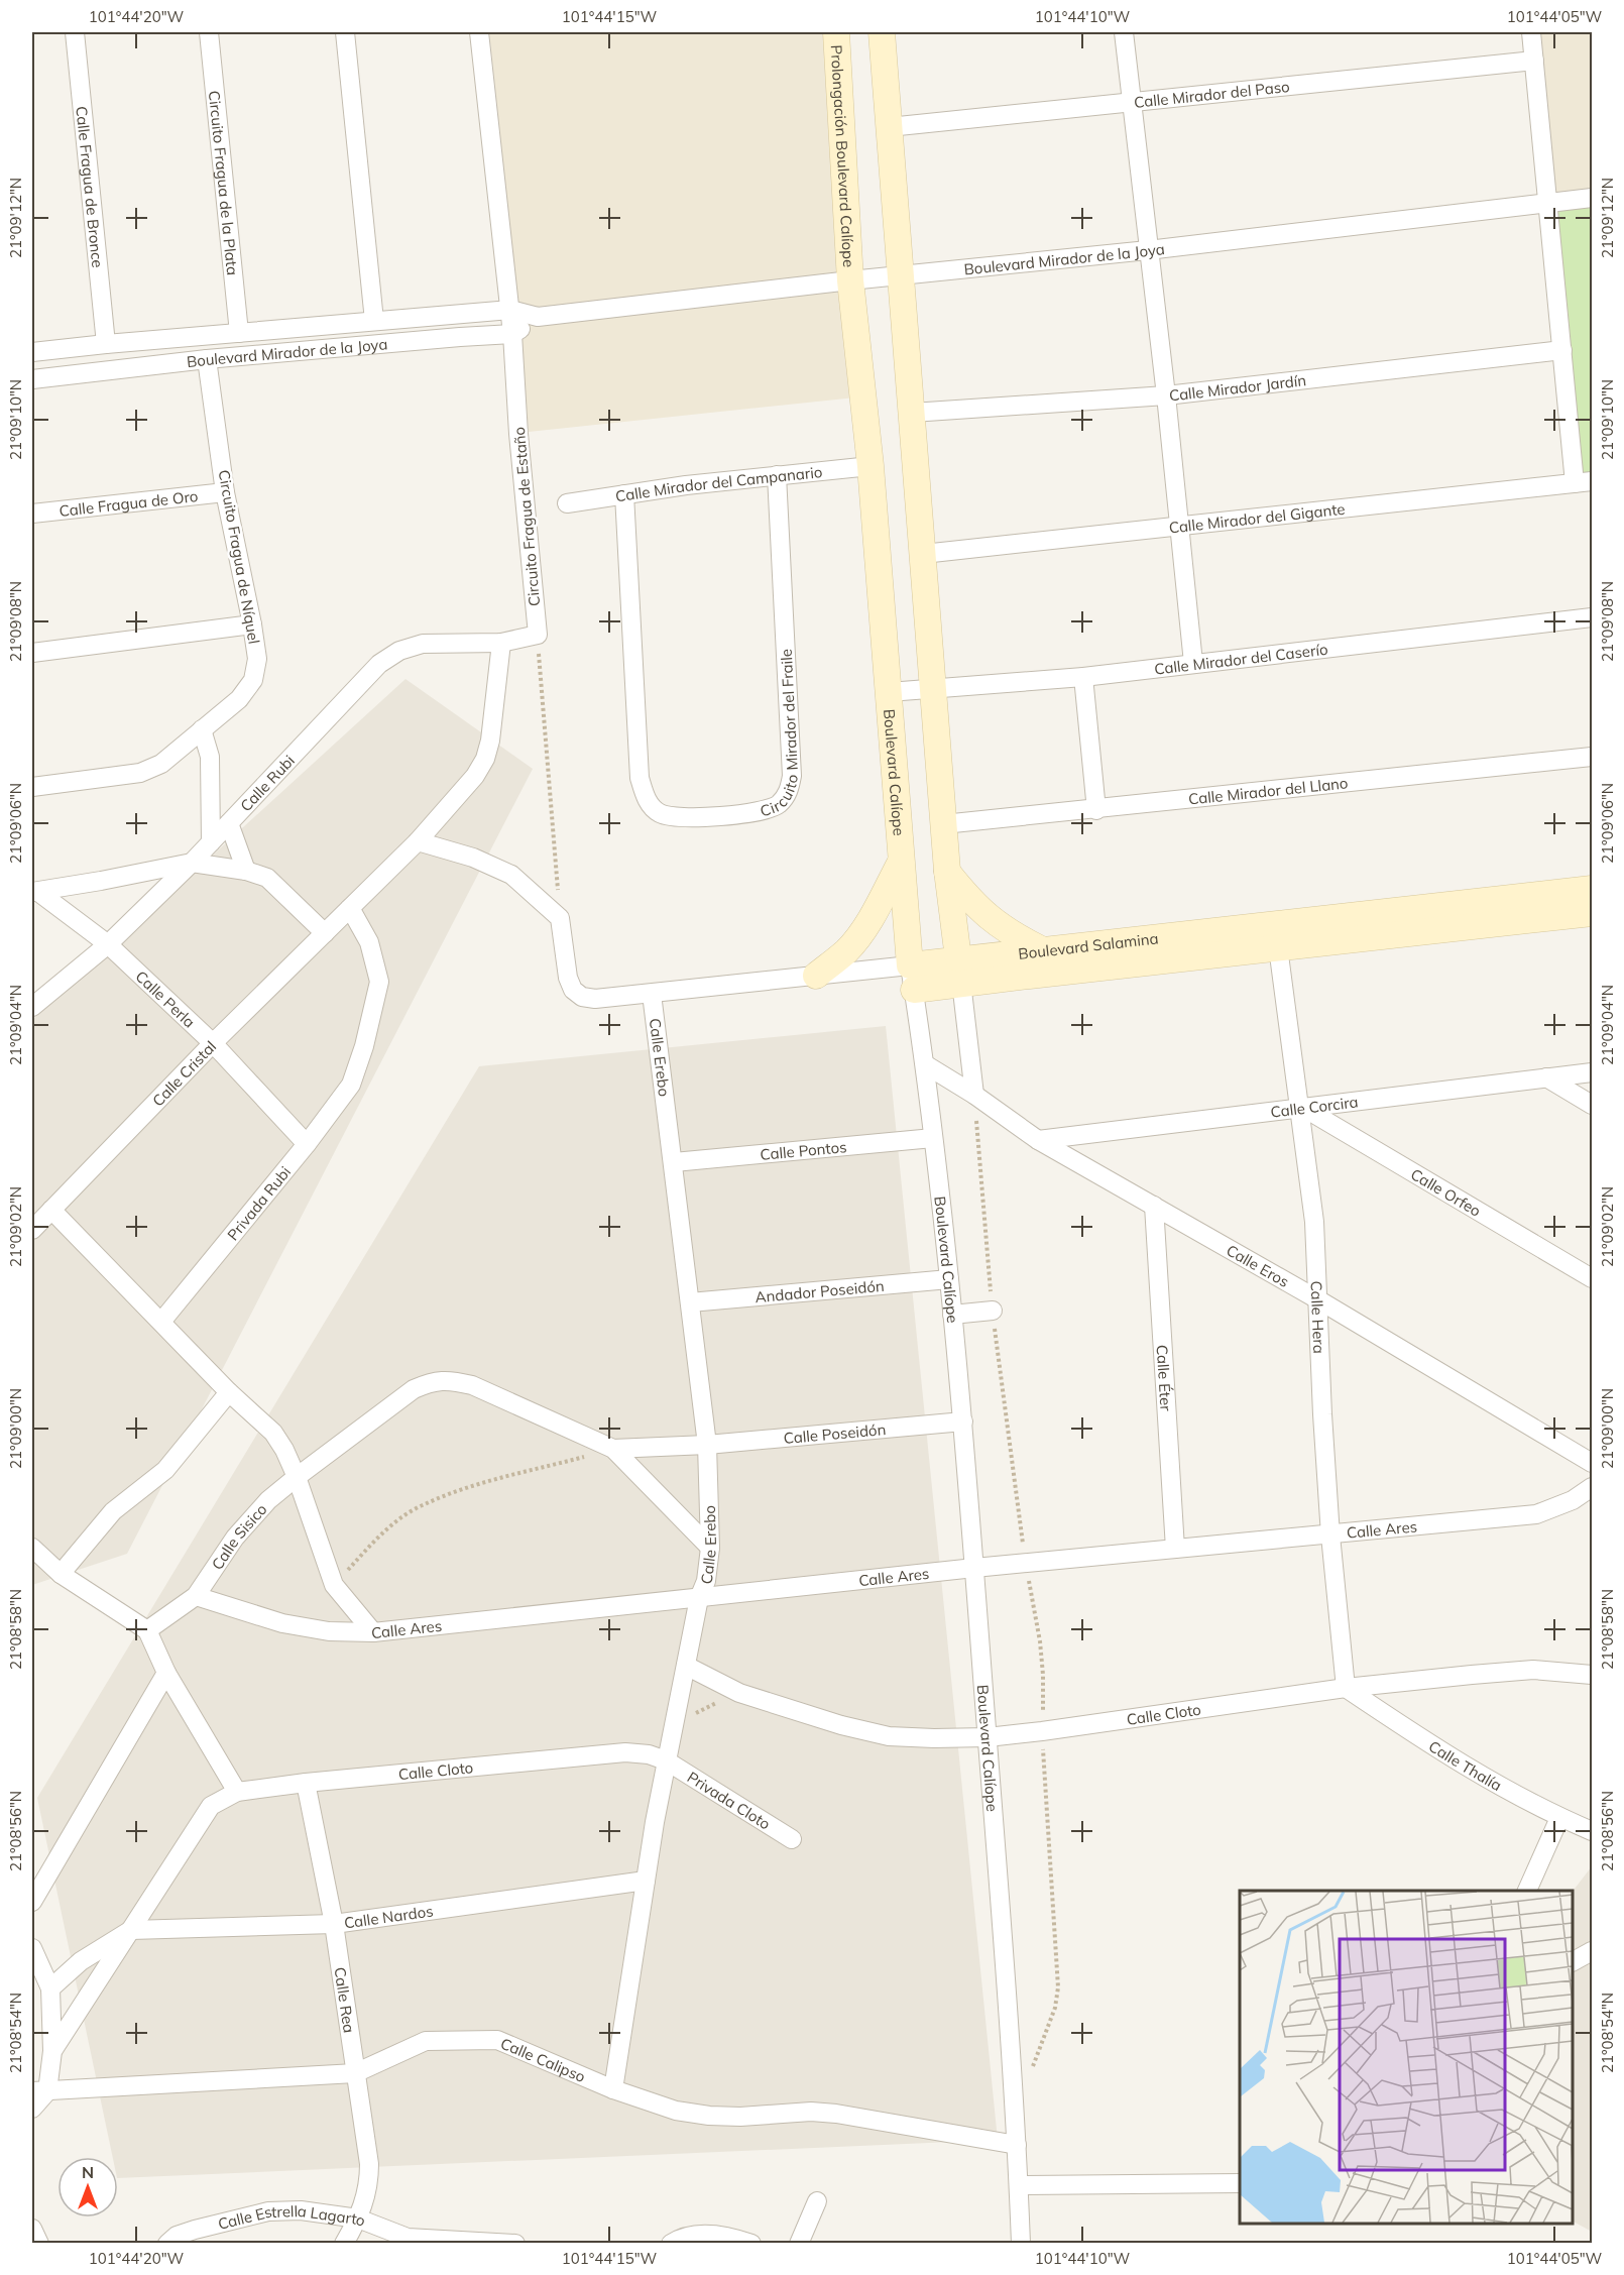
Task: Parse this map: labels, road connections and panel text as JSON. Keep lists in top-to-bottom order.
{
  "streets": {
    "street": [
      "Calle Mirador del Paso",
      "Prolongación Boulevard Calíope",
      "Circuito Fragua de la Plata",
      "Calle Fragua de Bronce",
      "Boulevard Mirador de la Joya",
      "Calle Mirador Jardín",
      "Calle Mirador del Campanario",
      "Calle Fragua de Oro",
      "Circuito Fragua de Estaño",
      "Calle Mirador del Gigante",
      "Circuito Fragua de Níquel",
      "Calle Mirador del Caserío",
      "Circuito Mirador del Fraile",
      "Boulevard Calíope",
      "Calle Rubi",
      "Calle Mirador del Llano",
      "Boulevard Salamina",
      "Calle Perla",
      "Calle Erebo",
      "Calle Cristal",
      "Calle Corcira",
      "Calle Pontos",
      "Calle Orfeo",
      "Privada Rubi",
      "Calle Eros",
      "Andador Poseidón",
      "Calle Hera",
      "Calle Éter",
      "Calle Poseidón",
      "Calle Ares",
      "Calle Sisico",
      "Calle Cloto",
      "Calle Thalía",
      "Privada Cloto",
      "Calle Nardos",
      "Calle Rea",
      "Calle Calipso",
      "Calle Estrella Lagarto"
    ]
  },
  "crossings": [
    ["Prolongación Boulevard Calíope", "Boulevard Mirador de la Joya"],
    ["Prolongación Boulevard Calíope", "Boulevard Calíope"],
    ["Circuito Fragua de la Plata", "Boulevard Mirador de la Joya"],
    ["Calle Fragua de Bronce", "Boulevard Mirador de la Joya"],
    ["Boulevard Mirador de la Joya", "Circuito Fragua de Estaño"],
    ["Boulevard Mirador de la Joya", "Circuito Fragua de Níquel"],
    ["Boulevard Mirador de la Joya", "Boulevard Calíope"],
    ["Calle Mirador del Campanario", "Circuito Mirador del Fraile"],
    ["Calle Mirador del Campanario", "Boulevard Calíope"],
    ["Calle Fragua de Oro", "Circuito Fragua de Níquel"],
    ["Circuito Fragua de Estaño", "Calle Rubi"],
    ["Calle Mirador del Caserío", "Boulevard Calíope"],
    ["Boulevard Calíope", "Boulevard Salamina"],
    ["Boulevard Calíope", "Calle Pontos"],
    ["Boulevard Calíope", "Calle Eros"],
    ["Boulevard Calíope", "Andador Poseidón"],
    ["Boulevard Calíope", "Calle Poseidón"],
    ["Boulevard Calíope", "Calle Ares"],
    ["Boulevard Calíope", "Calle Cloto"],
    ["Boulevard Calíope", "Calle Calipso"],
    ["Calle Rubi", "Calle Perla"],
    ["Calle Rubi", "Calle Cristal"],
    ["Boulevard Salamina", "Calle Erebo"],
    ["Boulevard Salamina", "Calle Hera"],
    ["Calle Perla", "Calle Cristal"],
    ["Calle Perla", "Privada Rubi"],
    ["Calle Erebo", "Calle Pontos"],
    ["Calle Erebo", "Andador Poseidón"],
    ["Calle Erebo", "Calle Poseidón"],
    ["Calle Erebo", "Calle Ares"],
    ["Calle Erebo", "Calle Cloto"],
    ["Calle Erebo", "Privada Cloto"],
    ["Calle Erebo", "Calle Nardos"],
    ["Calle Erebo", "Calle Calipso"],
    ["Calle Cristal", "Privada Rubi"],
    ["Calle Corcira", "Calle Orfeo"],
    ["Calle Corcira", "Calle Eros"],
    ["Calle Corcira", "Calle Hera"],
    ["Calle Orfeo", "Calle Hera"],
    ["Calle Eros", "Calle Hera"],
    ["Calle Eros", "Calle Éter"],
    ["Calle Hera", "Calle Ares"],
    ["Calle Hera", "Calle Cloto"],
    ["Calle Hera", "Calle Thalía"],
    ["Calle Éter", "Calle Ares"],
    ["Calle Poseidón", "Calle Sisico"],
    ["Calle Ares", "Calle Sisico"],
    ["Calle Cloto", "Calle Thalía"],
    ["Calle Cloto", "Privada Cloto"],
    ["Calle Cloto", "Calle Nardos"],
    ["Calle Cloto", "Calle Rea"],
    ["Calle Nardos", "Calle Rea"],
    ["Calle Rea", "Calle Calipso"],
    ["Calle Rea", "Calle Estrella Lagarto"]
  ],
  "north": "top",
  "coordinates": [
    "101°44'20\"W",
    "101°44'15\"W",
    "101°44'10\"W",
    "101°44'05\"W",
    "21°09'12\"N",
    "21°09'10\"N",
    "21°09'08\"N",
    "21°09'06\"N",
    "21°09'04\"N",
    "21°09'02\"N",
    "21°09'00\"N",
    "21°08'58\"N",
    "21°08'56\"N",
    "21°08'54\"N"
  ]
}
